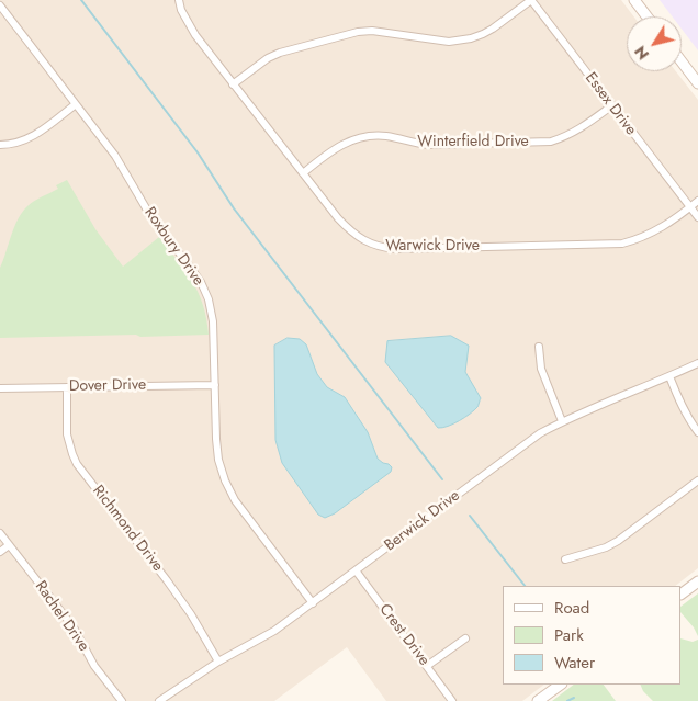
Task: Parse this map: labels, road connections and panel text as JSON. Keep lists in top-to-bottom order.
{
  "streets": {
    "street": [
      "Essex Drive",
      "Winterfield Drive",
      "Roxbury Drive",
      "Warwick Drive",
      "Dover Drive",
      "Berwick Drive",
      "Richmond Drive",
      "Rachel Drive",
      "Crest Drive"
    ]
  },
  "crossings": [
    ["Essex Drive", "Winterfield Drive"],
    ["Essex Drive", "Warwick Drive"],
    ["Winterfield Drive", "Warwick Drive"],
    ["Roxbury Drive", "Dover Drive"],
    ["Roxbury Drive", "Berwick Drive"],
    ["Dover Drive", "Richmond Drive"],
    ["Berwick Drive", "Richmond Drive"],
    ["Berwick Drive", "Crest Drive"]
  ],
  "legend": ["Road", "Park", "Water"],
  "north": "bottom left"
}
